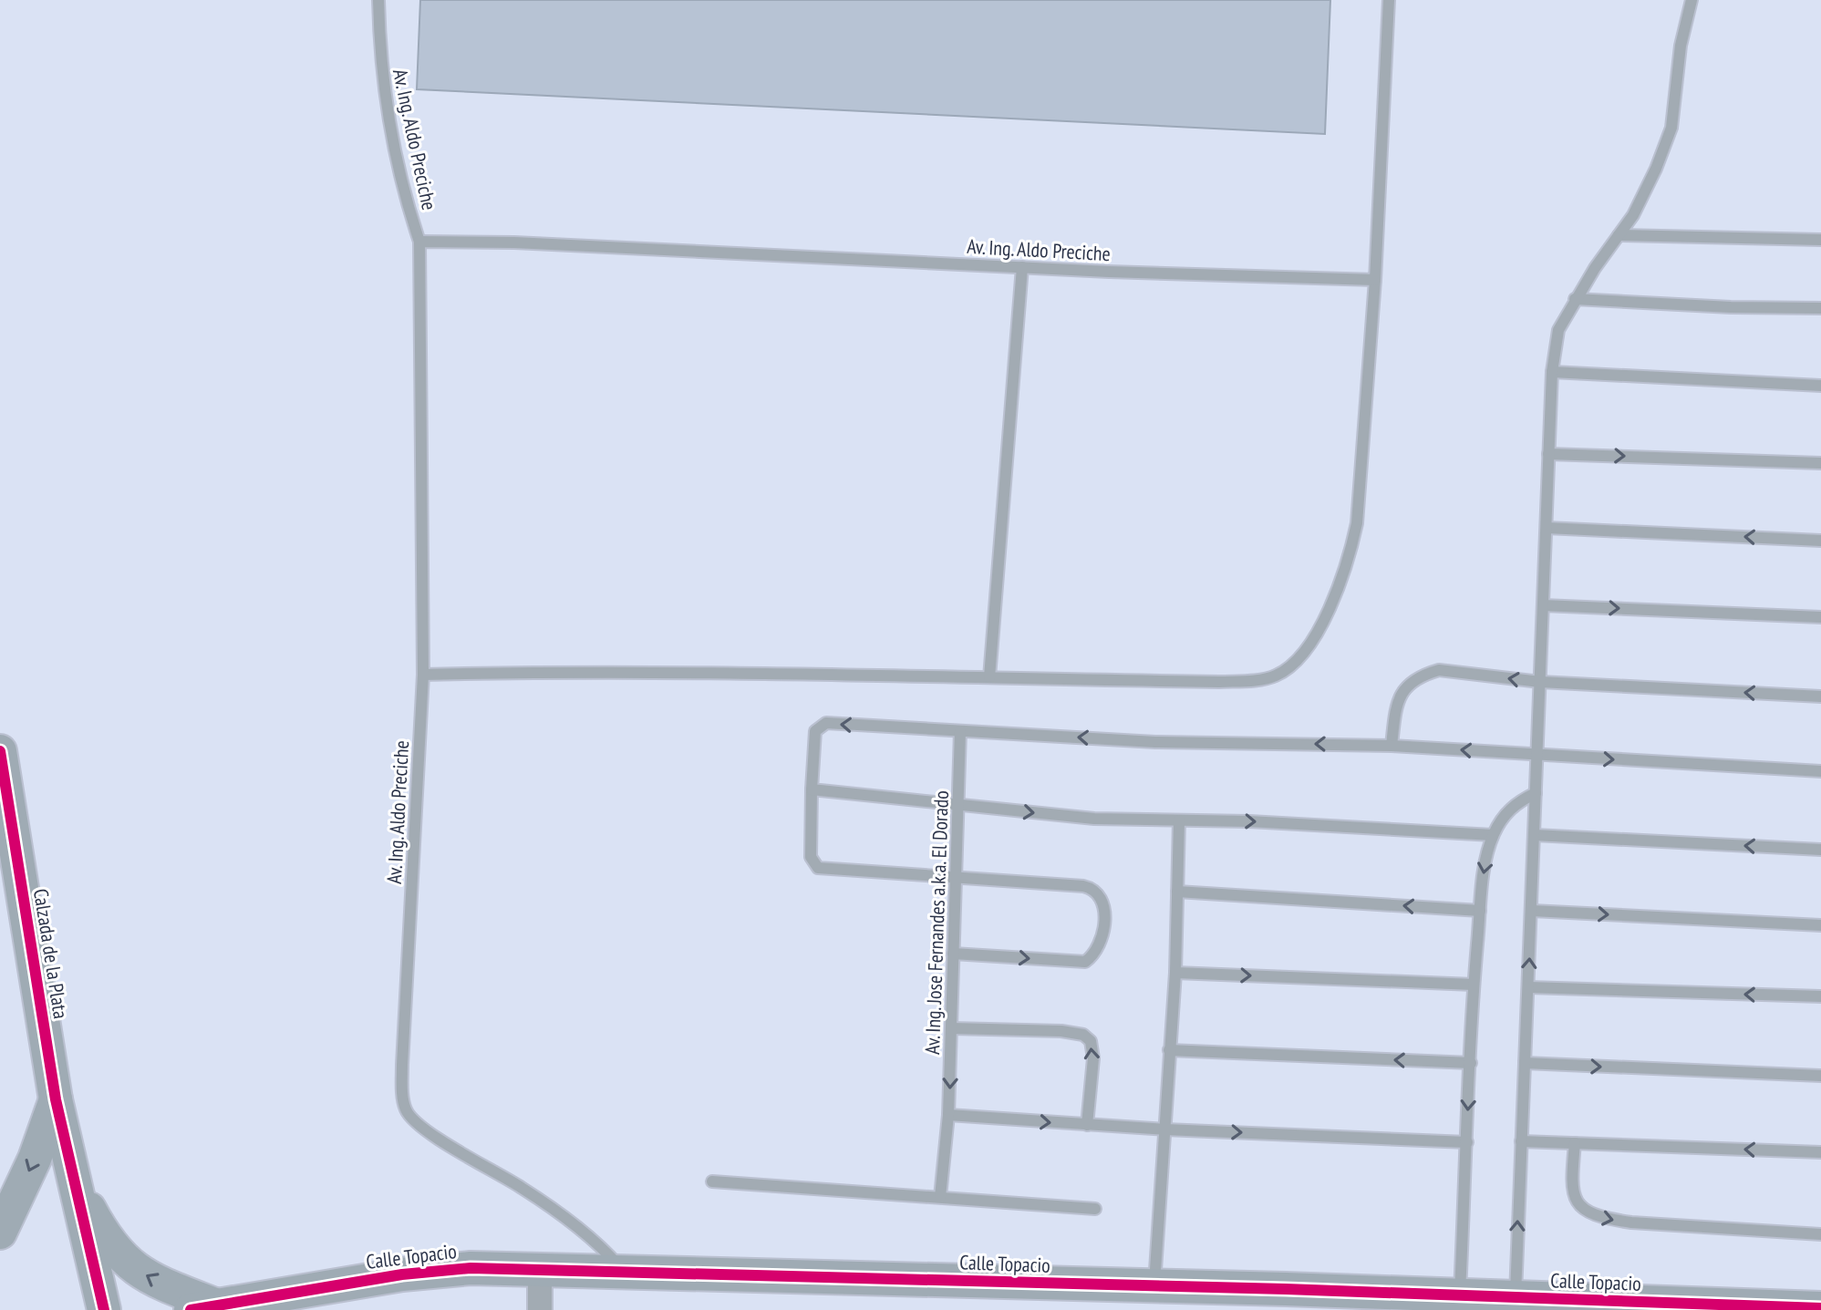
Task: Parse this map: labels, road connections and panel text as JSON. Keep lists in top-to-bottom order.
{
  "streets": {
    "street": ["Calzada de la Plata", "Calle Topacio"],
    "lane": ["Av. Ing. Aldo Preciche", "Av. Ing. Jose Fernandes a.k.a. El Dorado"]
  },
  "crossings": [
    ["Av. Ing. Aldo Preciche", "Calle Topacio"]
  ]
}
